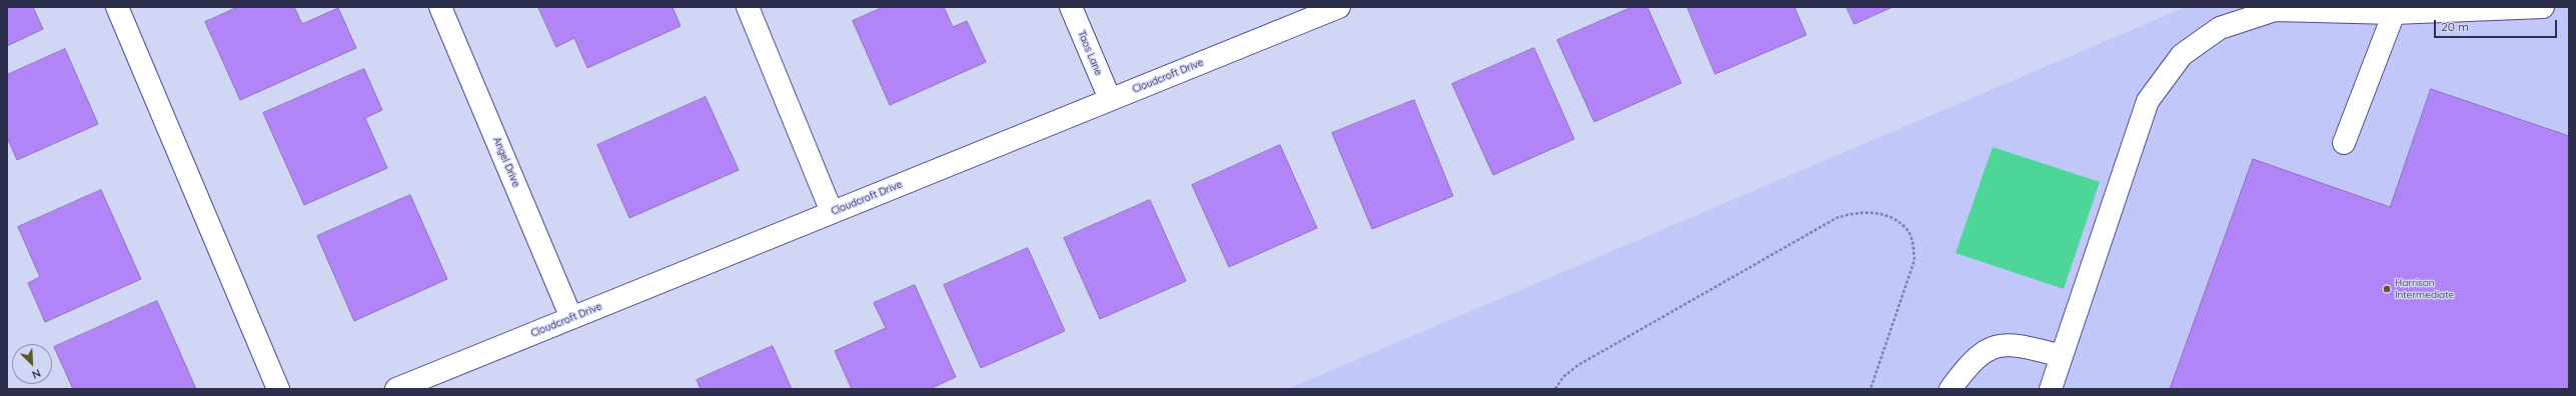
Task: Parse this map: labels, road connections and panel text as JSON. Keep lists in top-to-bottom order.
{
  "streets": {
    "street": ["Taos Lane", "Cloudcroft Drive", "Angel Drive"]
  },
  "crossings": [
    ["Taos Lane", "Cloudcroft Drive"],
    ["Cloudcroft Drive", "Angel Drive"]
  ],
  "places": ["Harrison Intermediate"],
  "scale_bar": "20 m",
  "north": "bottom right"
}
